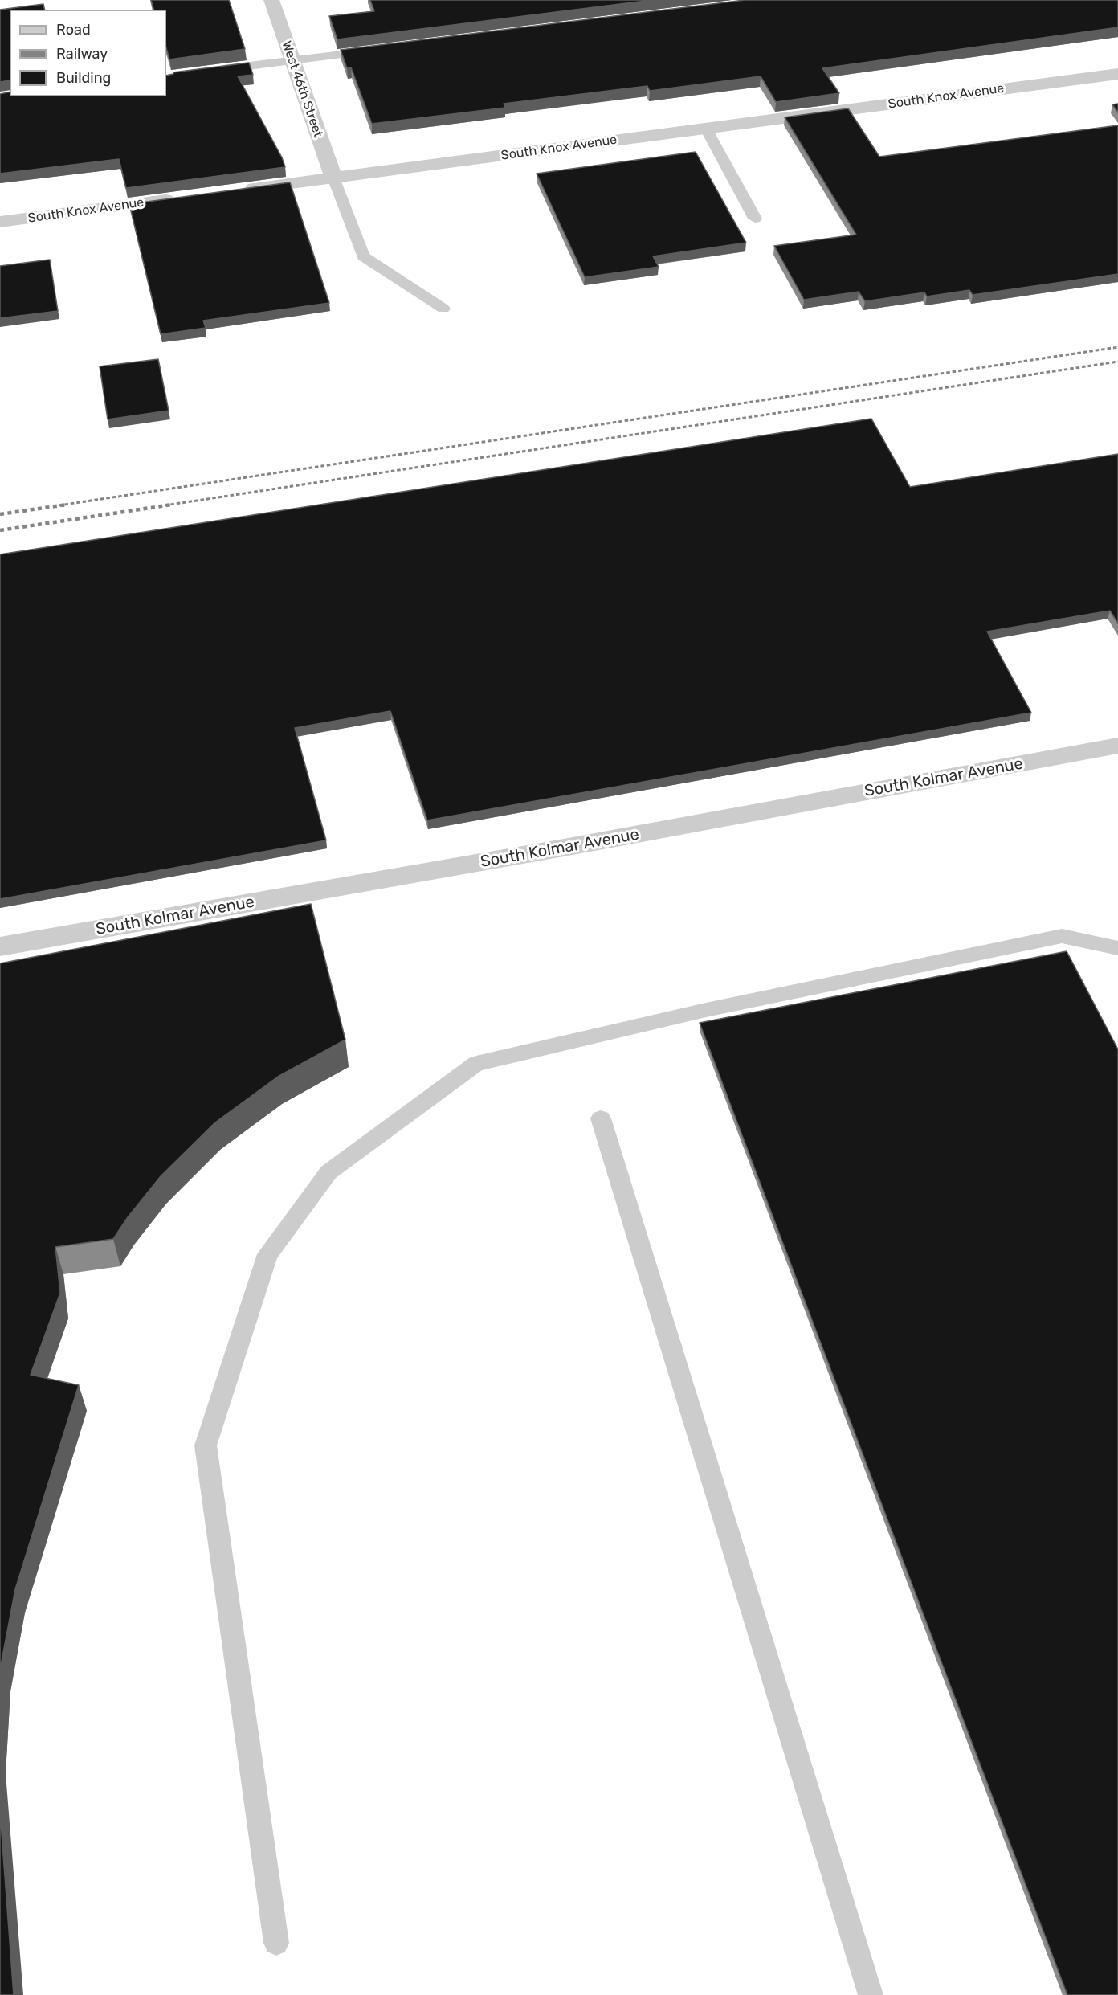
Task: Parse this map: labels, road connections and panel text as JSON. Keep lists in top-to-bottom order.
{
  "streets": {
    "street": ["West 46th Street", "South Knox Avenue", "South Kolmar Avenue"]
  },
  "crossings": [
    ["West 46th Street", "South Knox Avenue"]
  ],
  "legend": ["Road", "Railway", "Building"]
}
